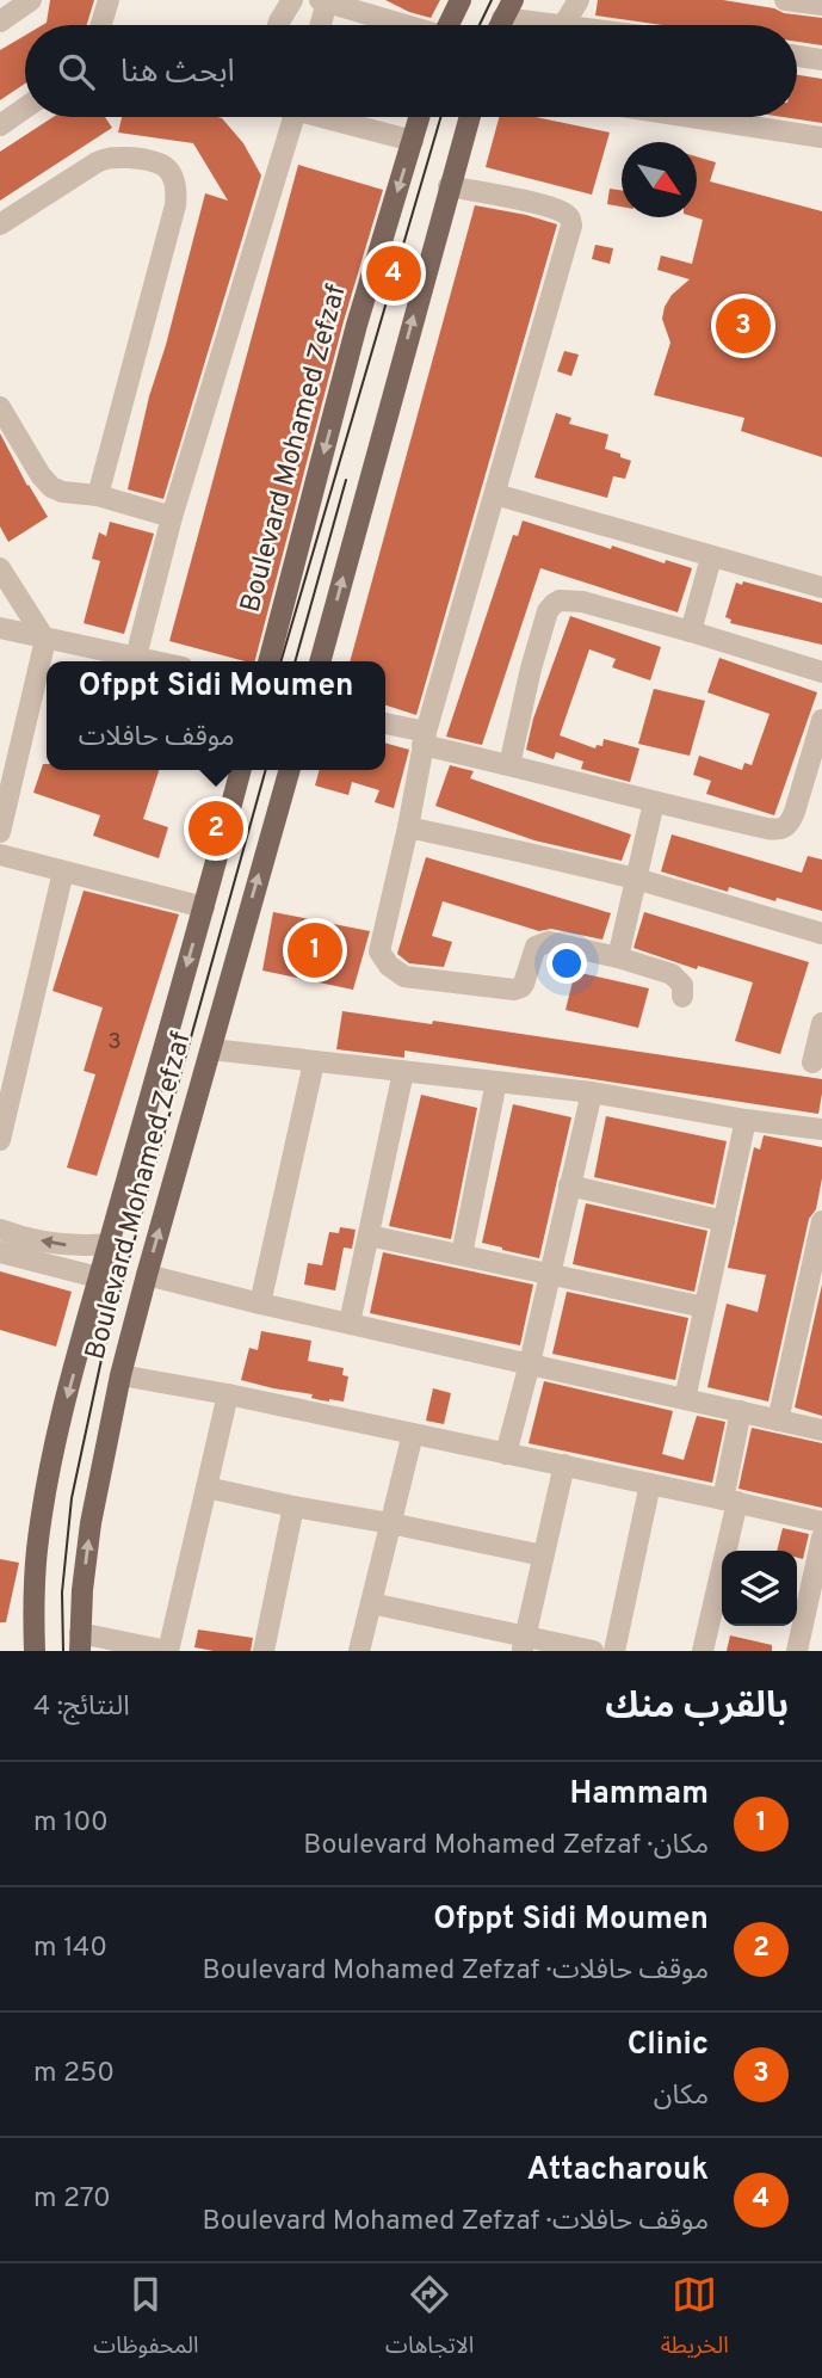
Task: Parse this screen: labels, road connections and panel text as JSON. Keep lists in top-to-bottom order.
{
  "streets": {
    "main road": ["Boulevard Mohamed Zefzaf"]
  },
  "house_numbers": ["3"],
  "north": "bottom right",
  "page": {
    "search": "ابحث هنا",
    "pins": [
      "4",
      "3",
      "2",
      "1"
    ],
    "popup": ["Ofppt Sidi Moumen", "موقف حافلات"],
    "heading": ["بالقرب منك", "النتائج: 4"],
    "list": [
      {
        "mark": "1",
        "name": "Hammam",
        "note": "مكان · Boulevard Mohamed Zefzaf",
        "value": "100 m"
      },
      {
        "mark": "2",
        "name": "Ofppt Sidi Moumen",
        "note": "موقف حافلات · Boulevard Mohamed Zefzaf",
        "value": "140 m"
      },
      {
        "mark": "3",
        "name": "Clinic",
        "note": "مكان",
        "value": "250 m"
      },
      {
        "mark": "4",
        "name": "Attacharouk",
        "note": "موقف حافلات · Boulevard Mohamed Zefzaf",
        "value": "270 m"
      }
    ],
    "nav": ["الخريطة", "الاتجاهات", "المحفوظات"]
  }
}
